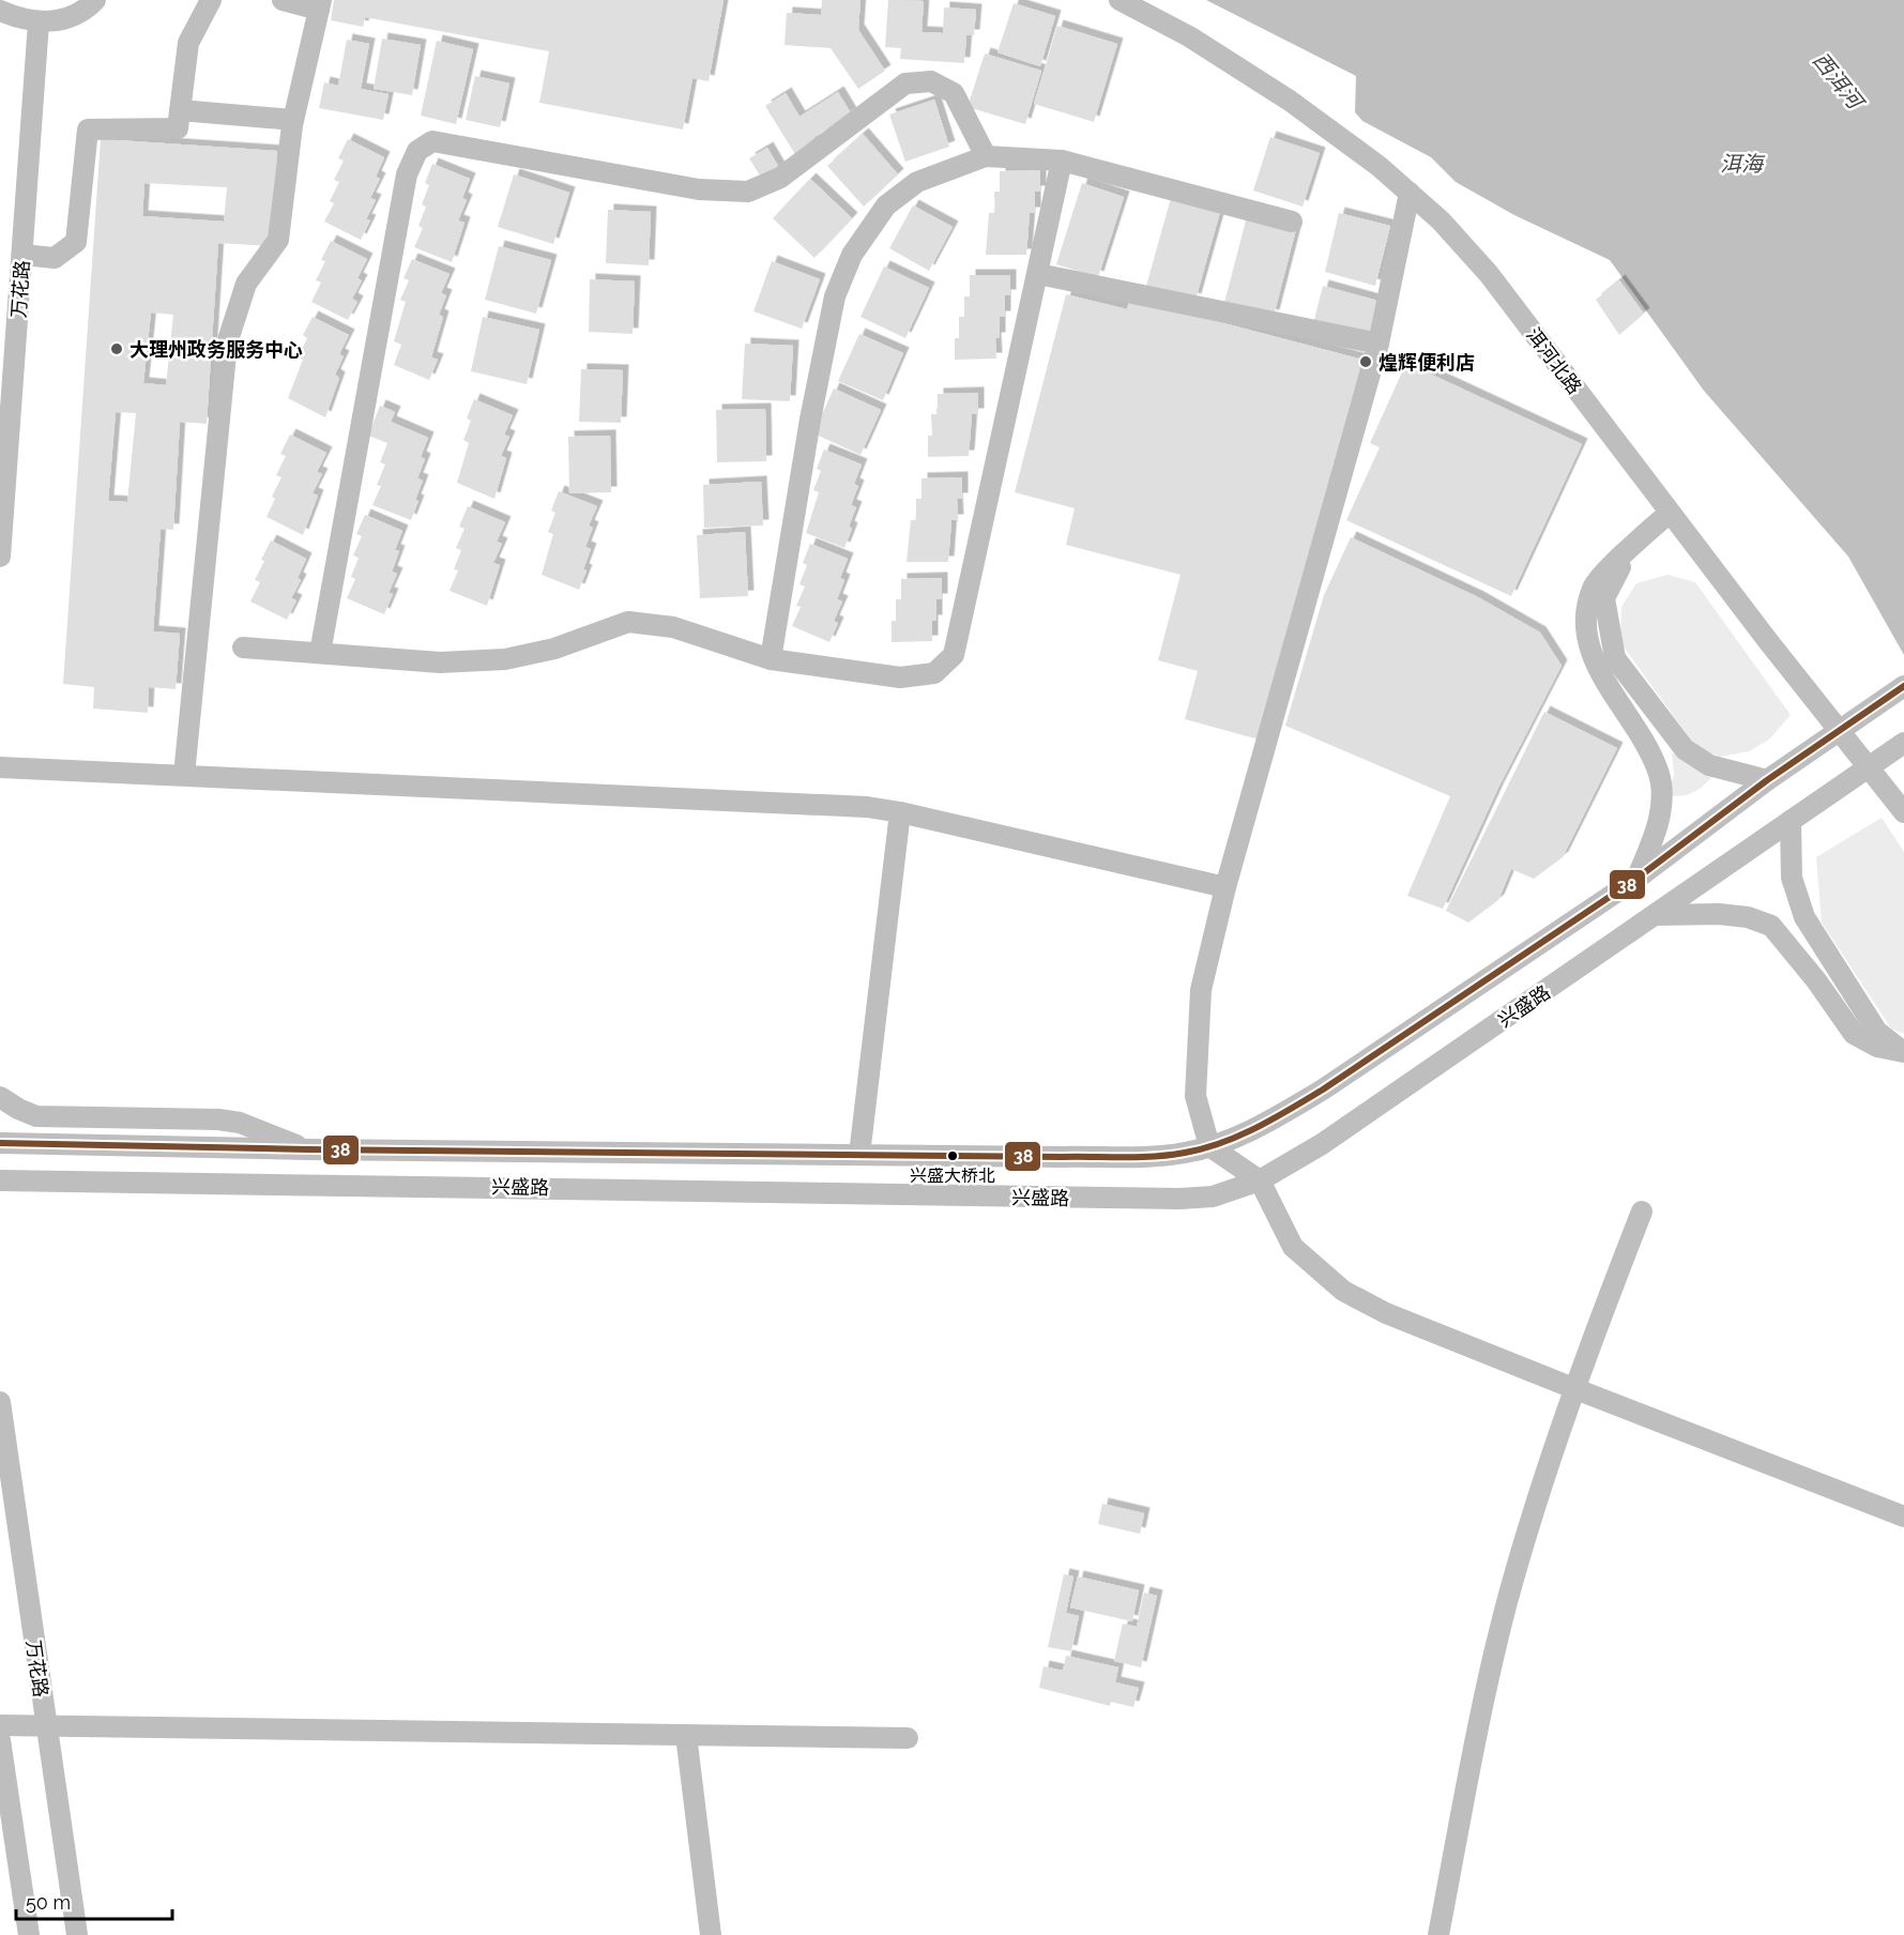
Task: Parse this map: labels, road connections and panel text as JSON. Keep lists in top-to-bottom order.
{
  "streets": {
    "street": ["万花路", "洱河北路", "兴盛路"]
  },
  "water": ["西洱河", "洱海"],
  "places": ["大理州政务服务中心", "煌辉便利店", "兴盛大桥北"],
  "lines": ["transit line 38"],
  "scale_bar": "50 m"
}
